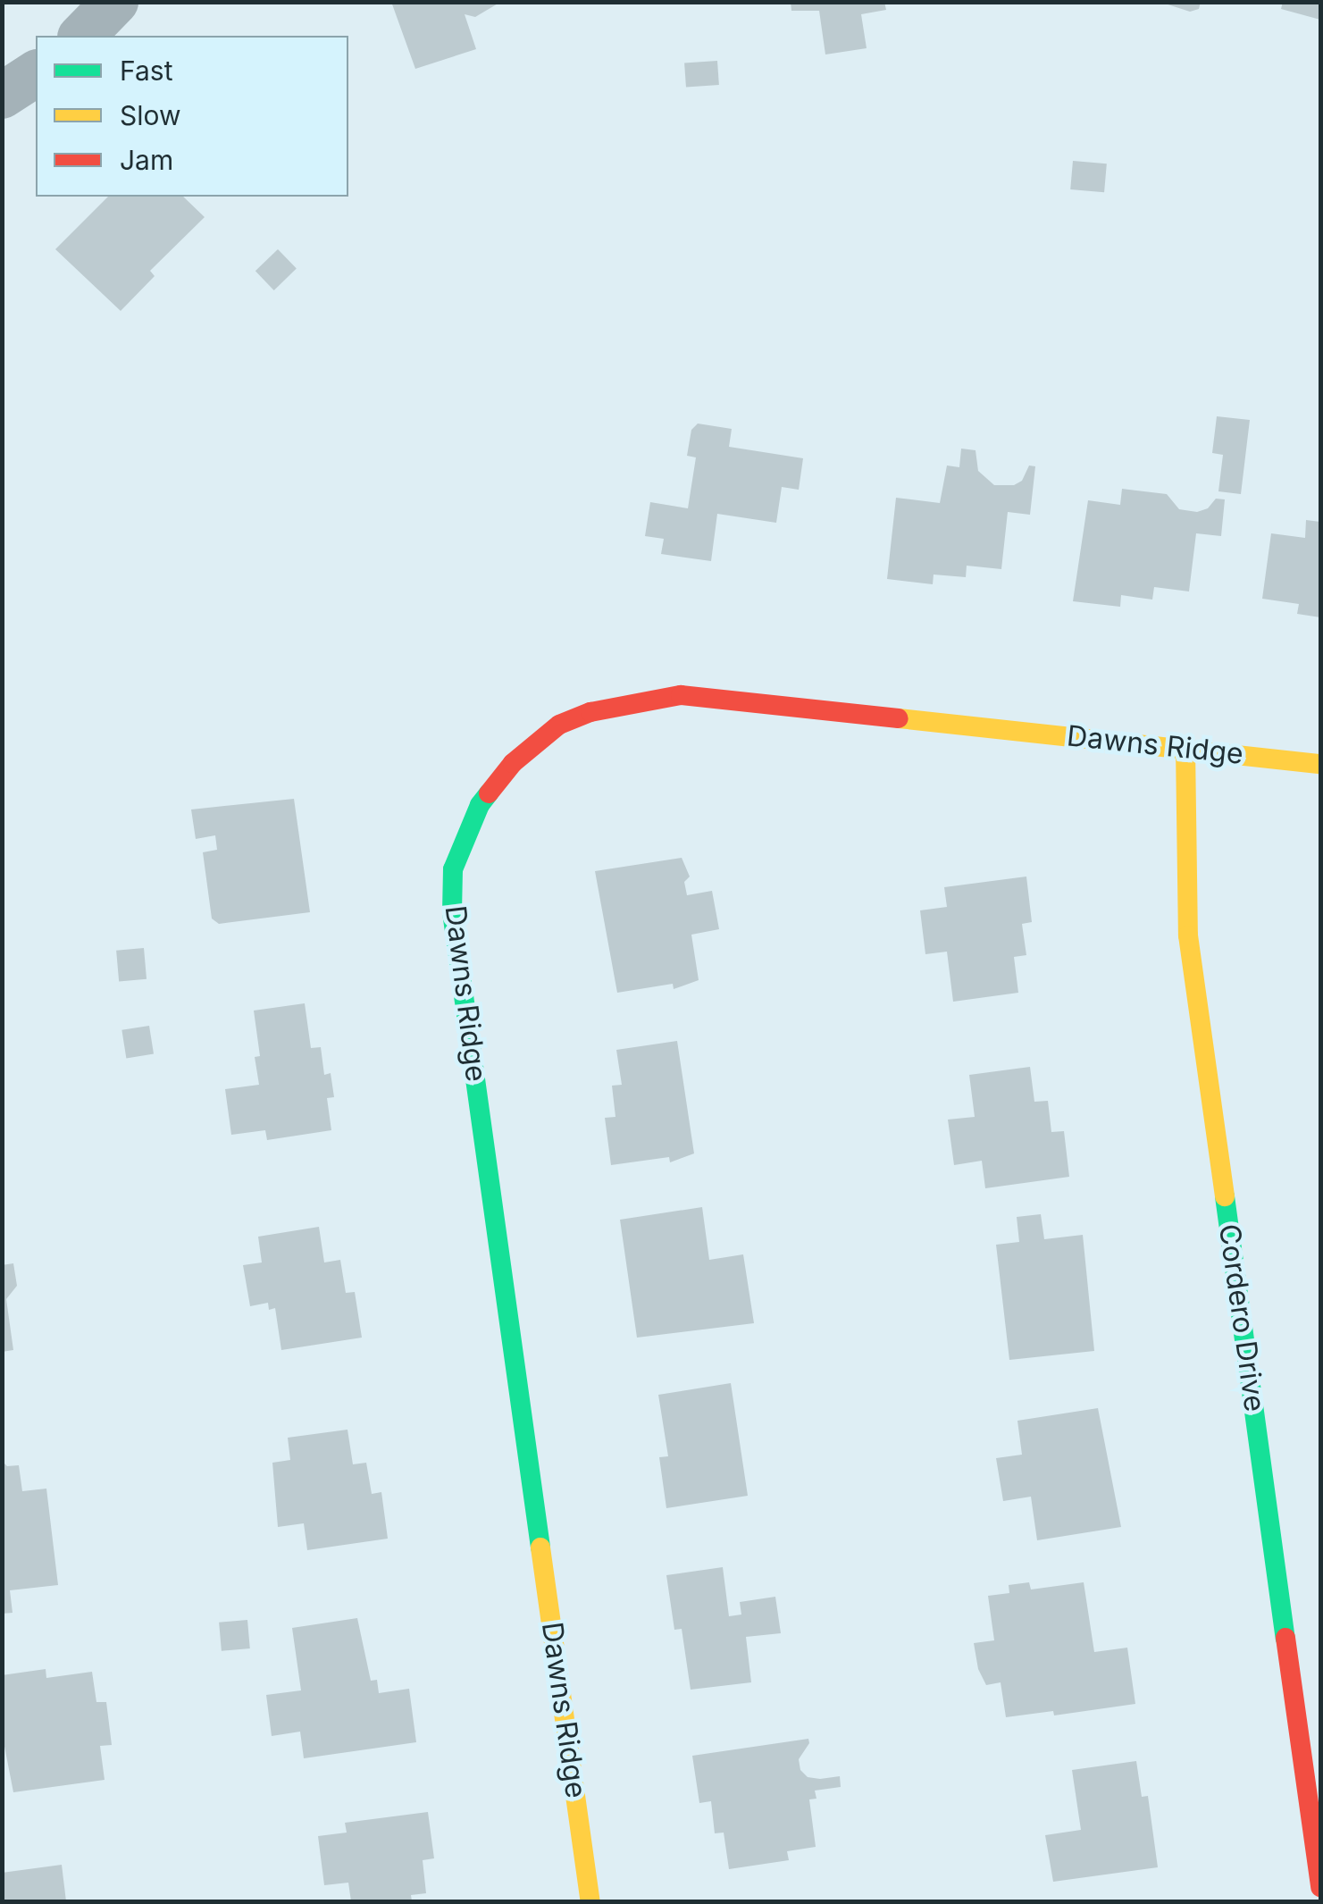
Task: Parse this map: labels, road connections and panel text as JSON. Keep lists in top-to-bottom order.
{
  "streets": {
    "street": ["Dawns Ridge", "Cordero Drive"]
  },
  "crossings": [
    ["Dawns Ridge", "Cordero Drive"]
  ],
  "legend": ["Fast", "Slow", "Jam"]
}
